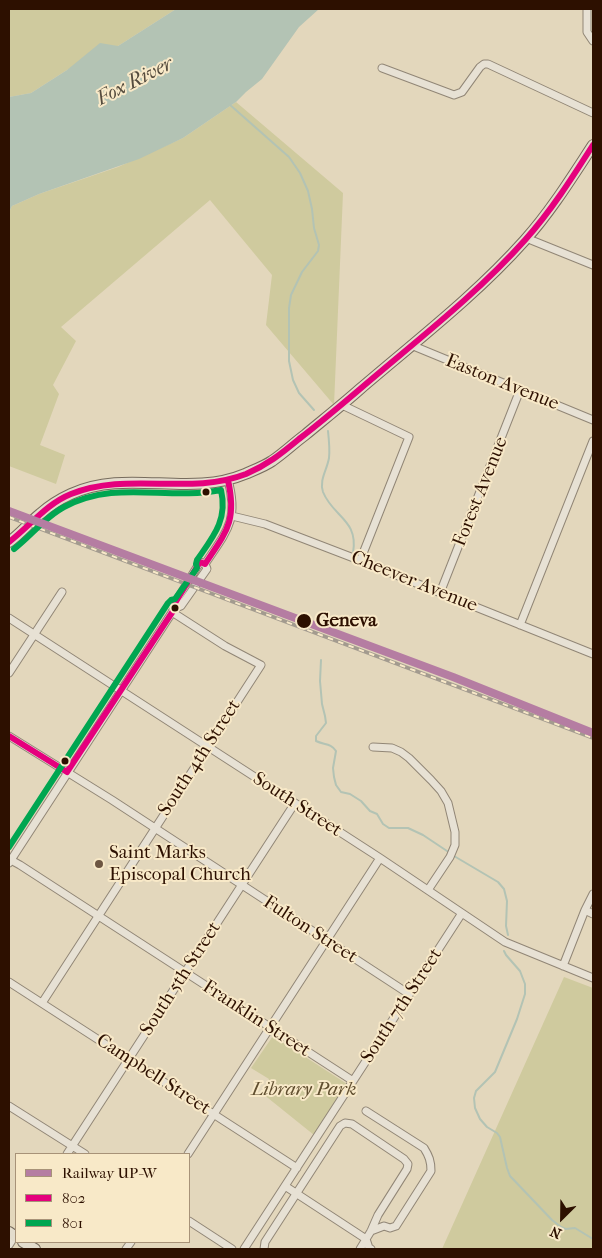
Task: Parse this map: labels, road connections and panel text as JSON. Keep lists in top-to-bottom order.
{
  "streets": {
    "street": [
      "Easton Avenue",
      "Forest Avenue",
      "Cheever Avenue",
      "South 4th Street",
      "South Street",
      "Fulton Street",
      "South 5th Street",
      "South 7th Street",
      "Franklin Street",
      "Campbell Street"
    ]
  },
  "crossings": [
    ["Easton Avenue", "Forest Avenue"],
    ["Forest Avenue", "Cheever Avenue"],
    ["South 4th Street", "South Street"],
    ["South 4th Street", "Fulton Street"],
    ["South 4th Street", "Franklin Street"],
    ["South 4th Street", "Campbell Street"],
    ["South Street", "South 5th Street"],
    ["South Street", "South 7th Street"],
    ["Fulton Street", "South 5th Street"],
    ["Fulton Street", "South 7th Street"],
    ["South 5th Street", "Franklin Street"],
    ["South 5th Street", "Campbell Street"],
    ["South 7th Street", "Franklin Street"],
    ["South 7th Street", "Campbell Street"]
  ],
  "water": ["Fox River"],
  "parks": ["Library Park"],
  "places": ["Geneva", "Saint Marks Episcopal Church"],
  "lines": ["transit line 802", "transit line 801", "rail line UP-W"],
  "legend": ["Railway UP-W", "802", "801"],
  "north": "bottom left"
}
